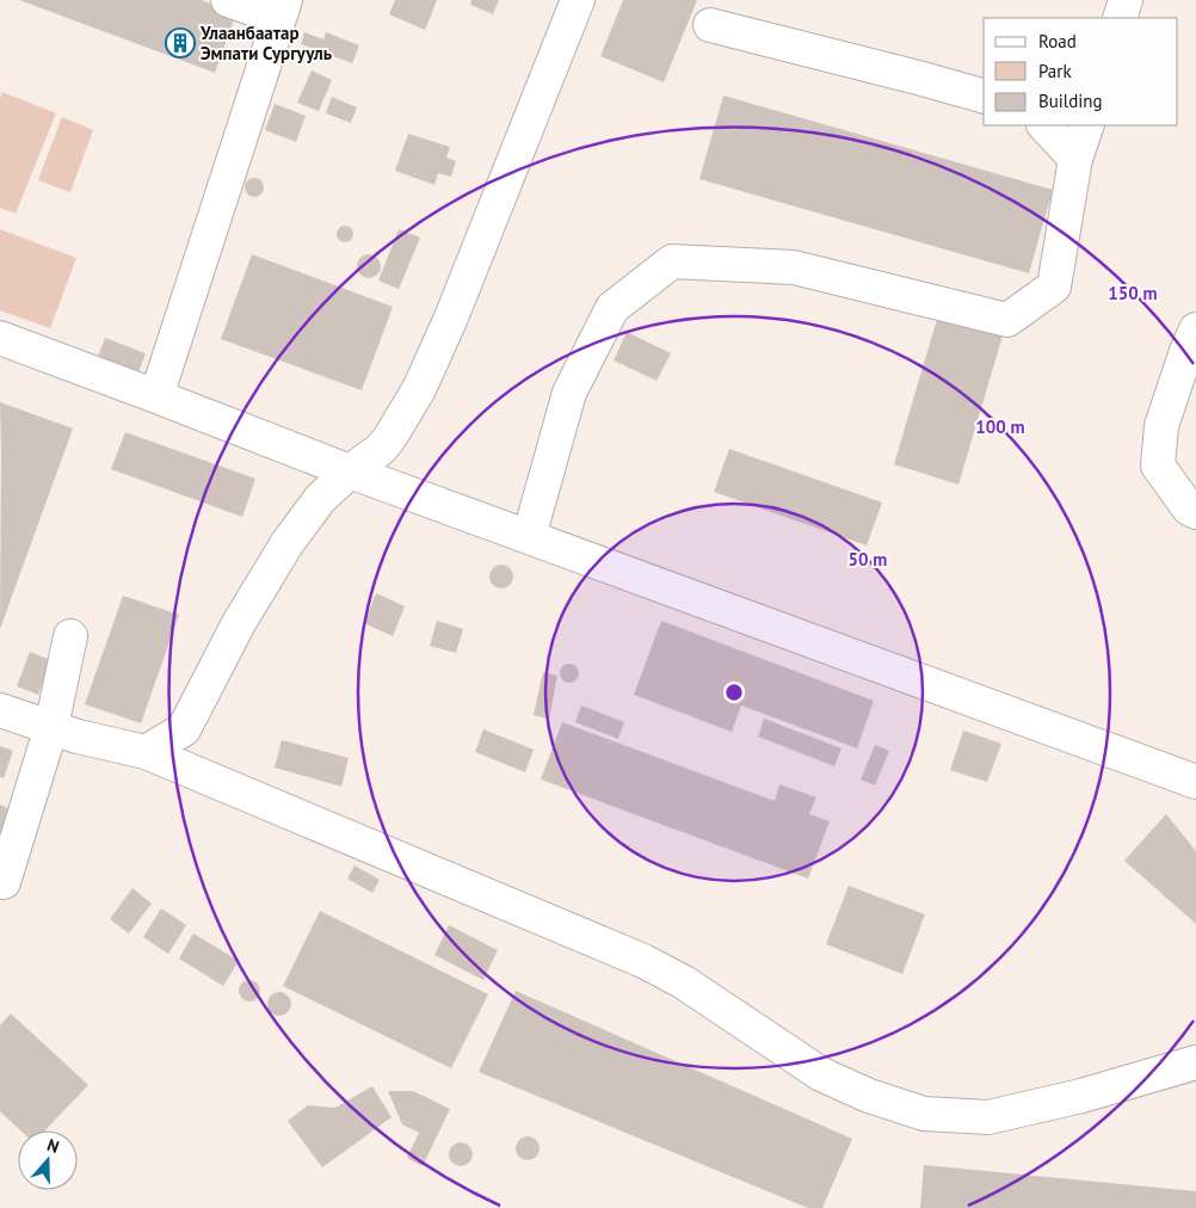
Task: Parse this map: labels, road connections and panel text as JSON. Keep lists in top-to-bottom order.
{
  "places": {
    "building": ["Улаанбаатар Эмпати Сургууль"]
  },
  "legend": ["Road", "Park", "Building"],
  "north": "top",
  "rings": ["150 m", "100 m", "50 m"]
}
